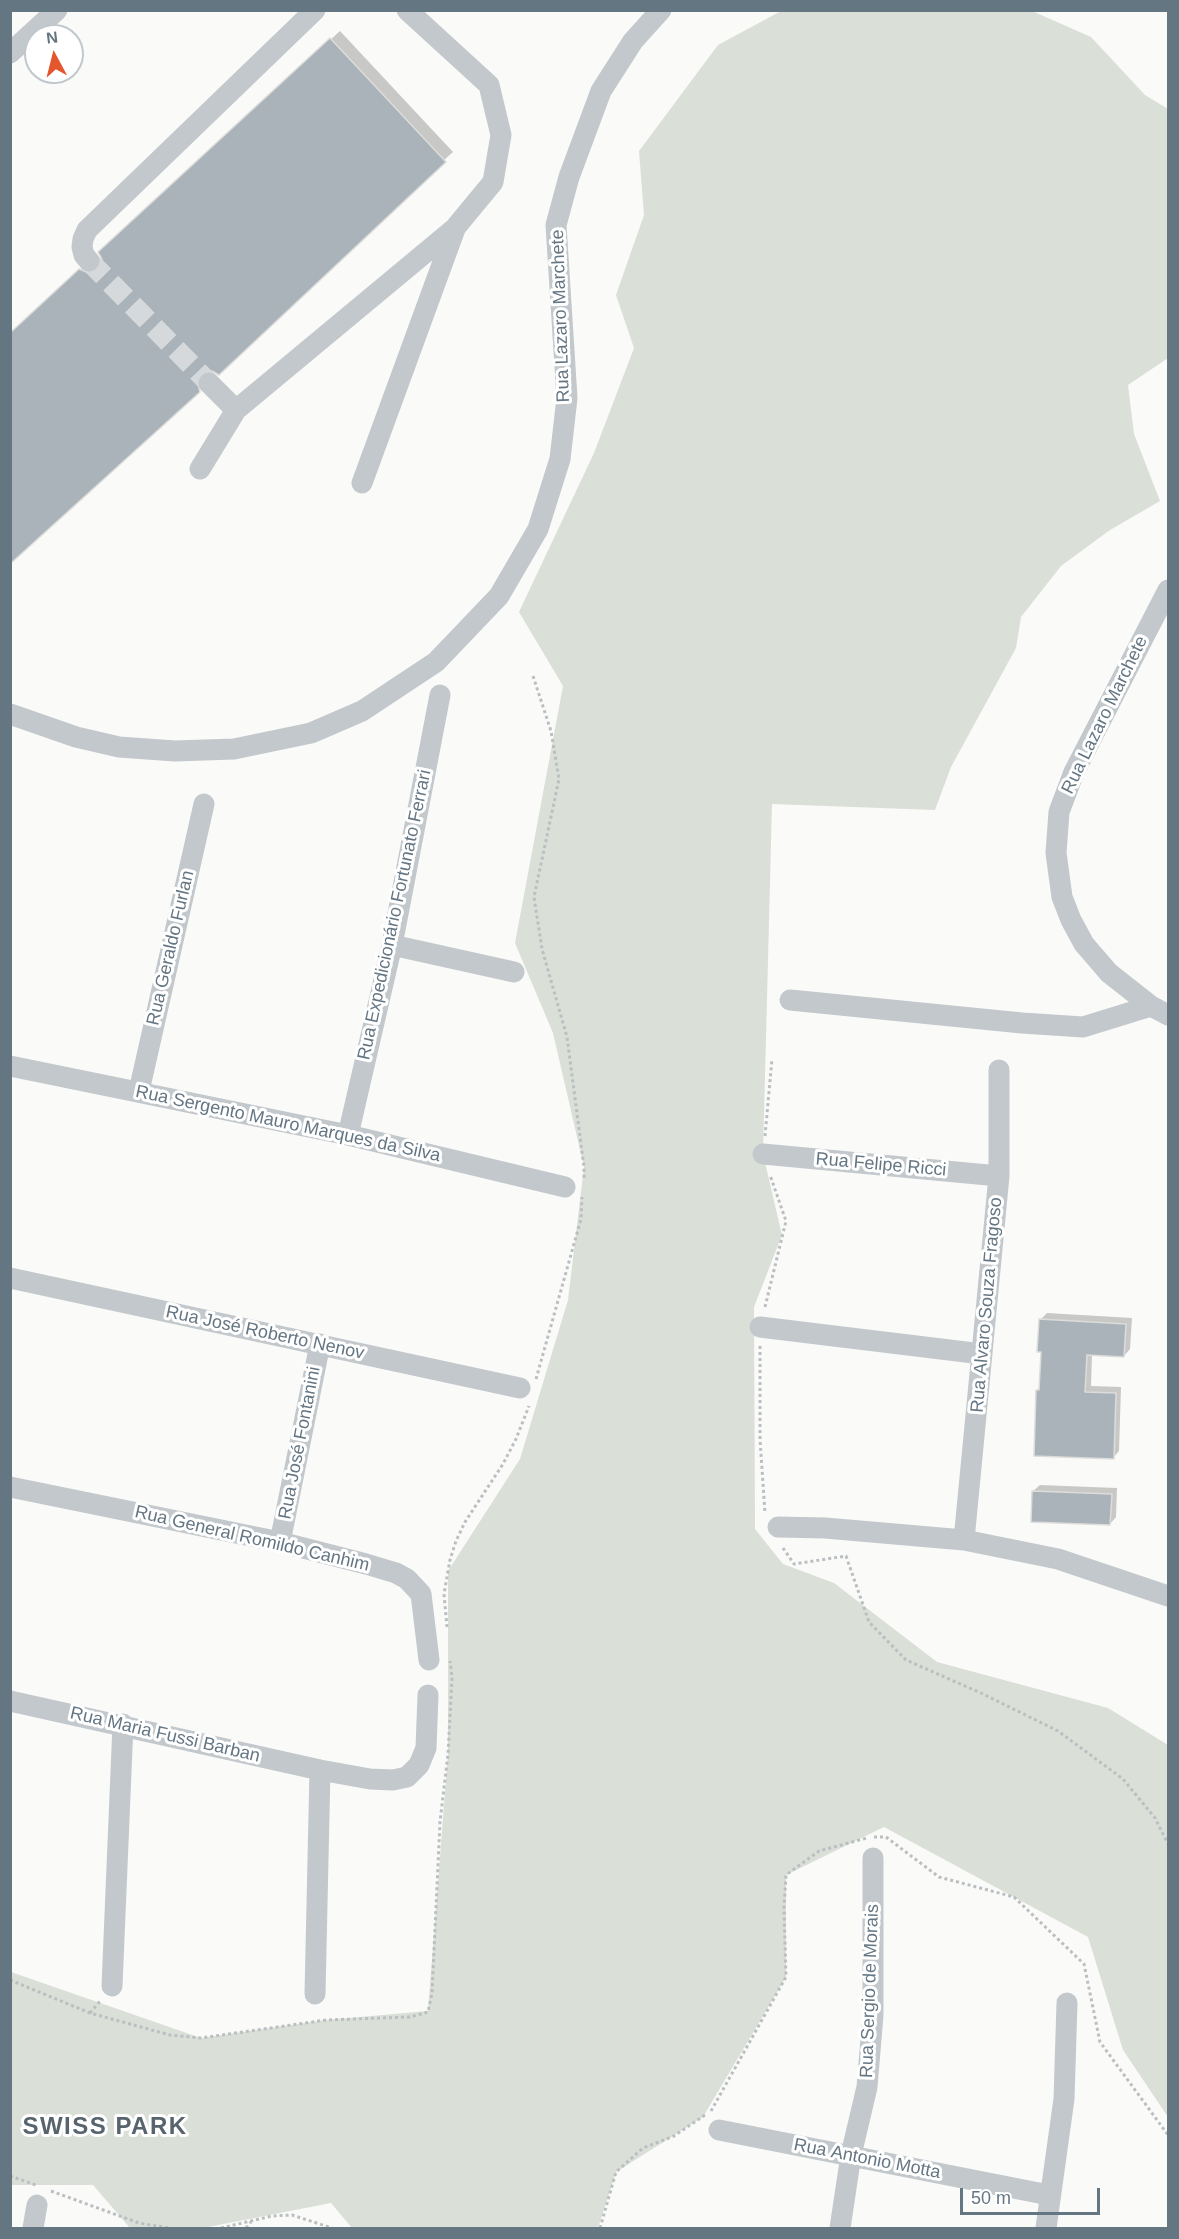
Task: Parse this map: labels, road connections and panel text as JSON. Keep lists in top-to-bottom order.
{
  "streets": {
    "street": [
      "Rua Lazaro Marchete",
      "Rua Expedicionário Fortunato Ferrari",
      "Rua Geraldo Furlan",
      "Rua Sergento Mauro Marques da Silva",
      "Rua Felipe Ricci",
      "Rua Alvaro Souza Fragoso",
      "Rua José Roberto Nenov",
      "Rua José Fontanini",
      "Rua General Romildo Canhim",
      "Rua Maria Fussi Barban",
      "Rua Sergio de Morais",
      "Rua Antonio Motta"
    ]
  },
  "crossings": [
    ["Rua Expedicionário Fortunato Ferrari", "Rua Sergento Mauro Marques da Silva"],
    ["Rua Geraldo Furlan", "Rua Sergento Mauro Marques da Silva"],
    ["Rua Felipe Ricci", "Rua Alvaro Souza Fragoso"],
    ["Rua José Roberto Nenov", "Rua José Fontanini"],
    ["Rua José Fontanini", "Rua General Romildo Canhim"],
    ["Rua Sergio de Morais", "Rua Antonio Motta"]
  ],
  "districts": ["SWISS PARK"],
  "scale_bar": "50 m",
  "north": "top"
}
